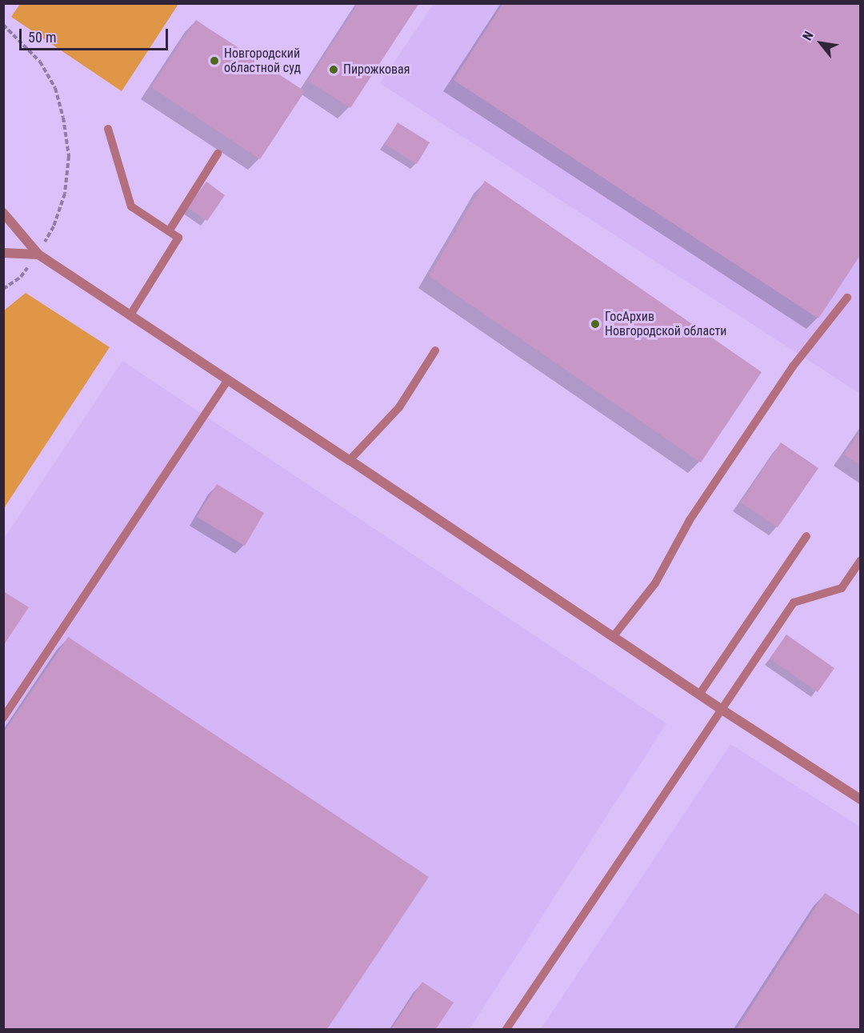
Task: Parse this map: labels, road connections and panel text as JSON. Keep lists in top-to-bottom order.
{
  "places": ["Новгородский областной суд", "Пирожковая", "ГосАрхив Новгородской области"],
  "scale_bar": "50 m",
  "north": "top left"
}
